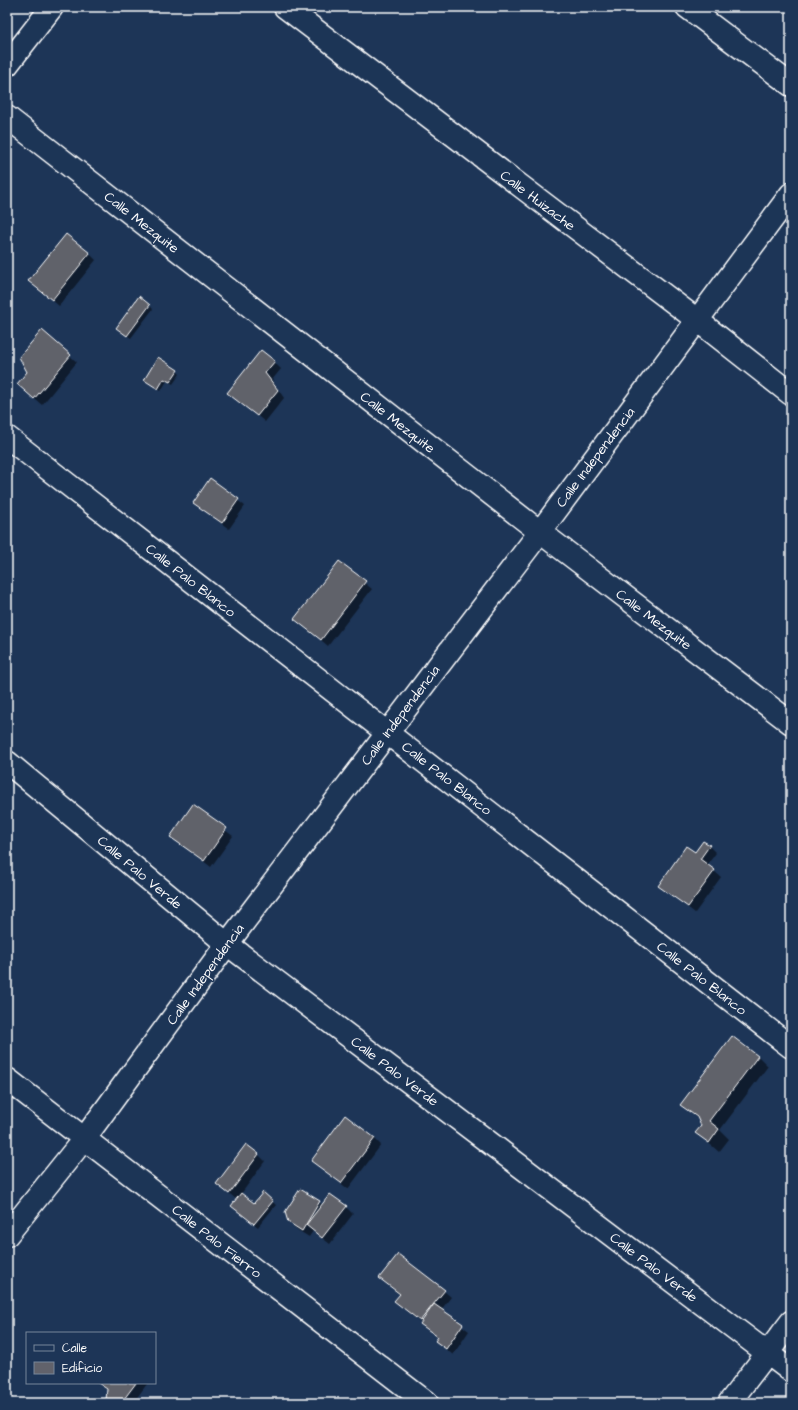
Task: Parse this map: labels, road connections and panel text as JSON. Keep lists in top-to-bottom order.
{
  "streets": {
    "street": [
      "Calle Huizache",
      "Calle Mezquite",
      "Calle Independencia",
      "Calle Palo Blanco",
      "Calle Palo Verde",
      "Calle Palo Fierro"
    ]
  },
  "crossings": [
    ["Calle Huizache", "Calle Independencia"],
    ["Calle Mezquite", "Calle Independencia"],
    ["Calle Independencia", "Calle Palo Blanco"],
    ["Calle Independencia", "Calle Palo Verde"],
    ["Calle Independencia", "Calle Palo Fierro"]
  ],
  "legend": ["Calle", "Edificio"]
}
